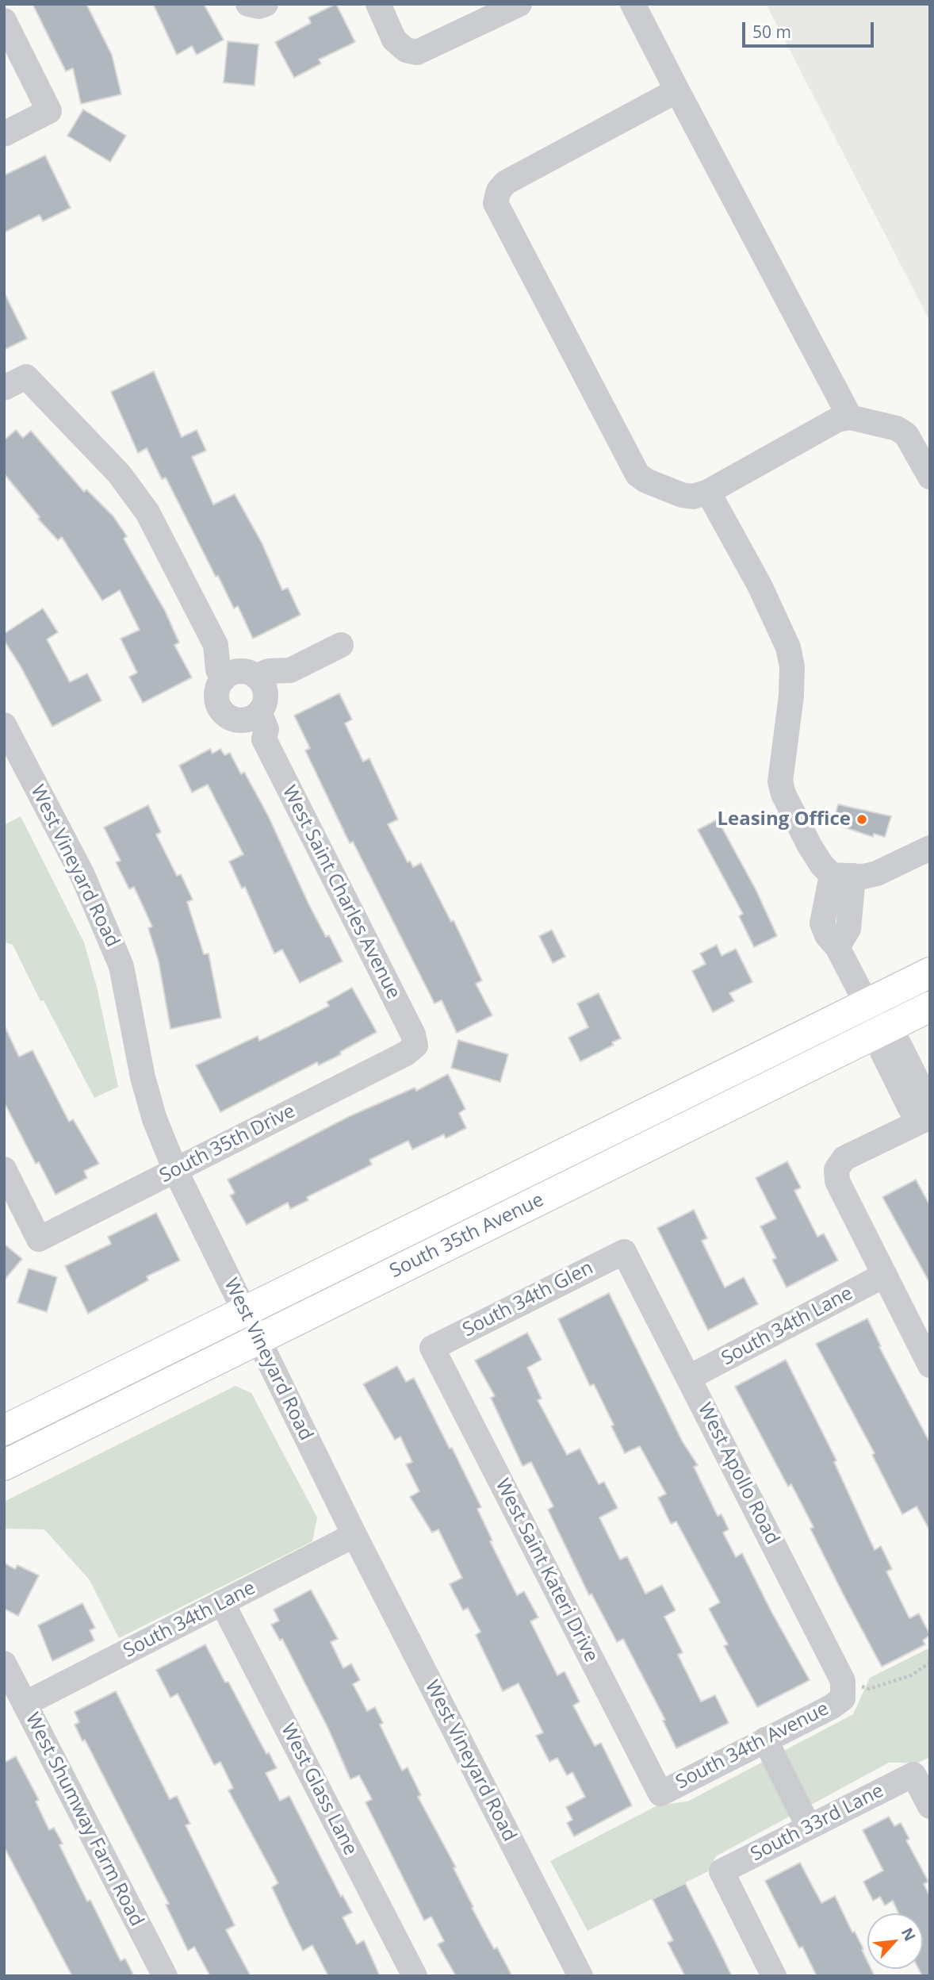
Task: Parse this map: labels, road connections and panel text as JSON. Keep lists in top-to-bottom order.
{
  "streets": {
    "main road": ["South 35th Avenue"],
    "street": [
      "West Vineyard Road",
      "West Saint Charles Avenue",
      "South 35th Drive",
      "South 34th Glen",
      "South 34th Lane",
      "West Apollo Road",
      "West Saint Kateri Drive",
      "South 34th Avenue",
      "West Glass Lane",
      "West Shumway Farm Road",
      "South 33rd Lane"
    ]
  },
  "crossings": [
    ["West Vineyard Road", "South 35th Drive"],
    ["West Vineyard Road", "South 35th Avenue"],
    ["West Vineyard Road", "South 34th Lane"],
    ["West Saint Charles Avenue", "South 35th Drive"],
    ["South 34th Glen", "West Apollo Road"],
    ["South 34th Glen", "West Saint Kateri Drive"],
    ["South 34th Lane", "West Apollo Road"],
    ["South 34th Lane", "West Glass Lane"],
    ["South 34th Lane", "West Shumway Farm Road"],
    ["West Apollo Road", "South 34th Avenue"],
    ["West Saint Kateri Drive", "South 34th Avenue"]
  ],
  "places": ["Leasing Office"],
  "scale_bar": "50 m",
  "north": "top right"
}
